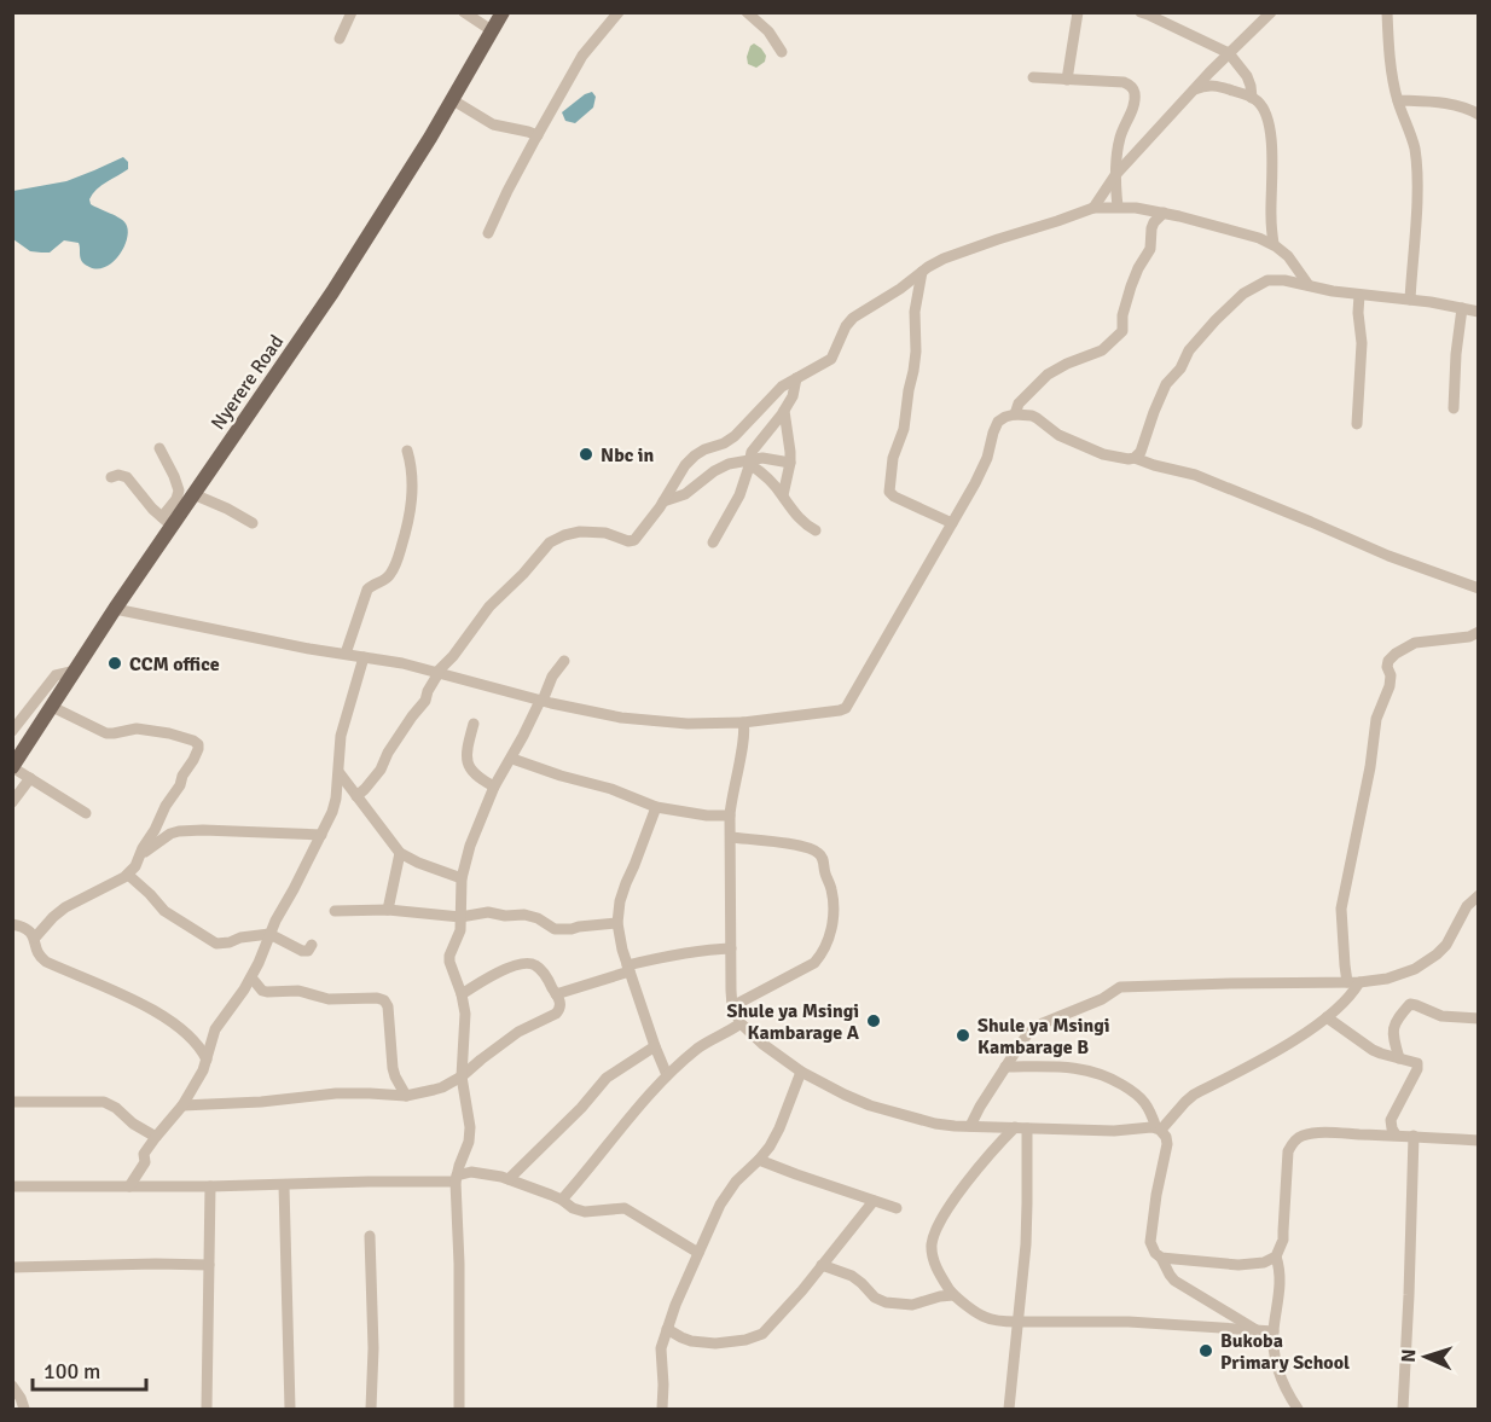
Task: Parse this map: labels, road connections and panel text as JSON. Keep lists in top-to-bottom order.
{
  "streets": {
    "main road": ["Nyerere Road"]
  },
  "places": [
    "Nbc in",
    "CCM office",
    "Shule ya Msingi Kambarage A",
    "Shule ya Msingi Kambarage B",
    "Bukoba Primary School"
  ],
  "scale_bar": "100 m",
  "north": "left"
}
